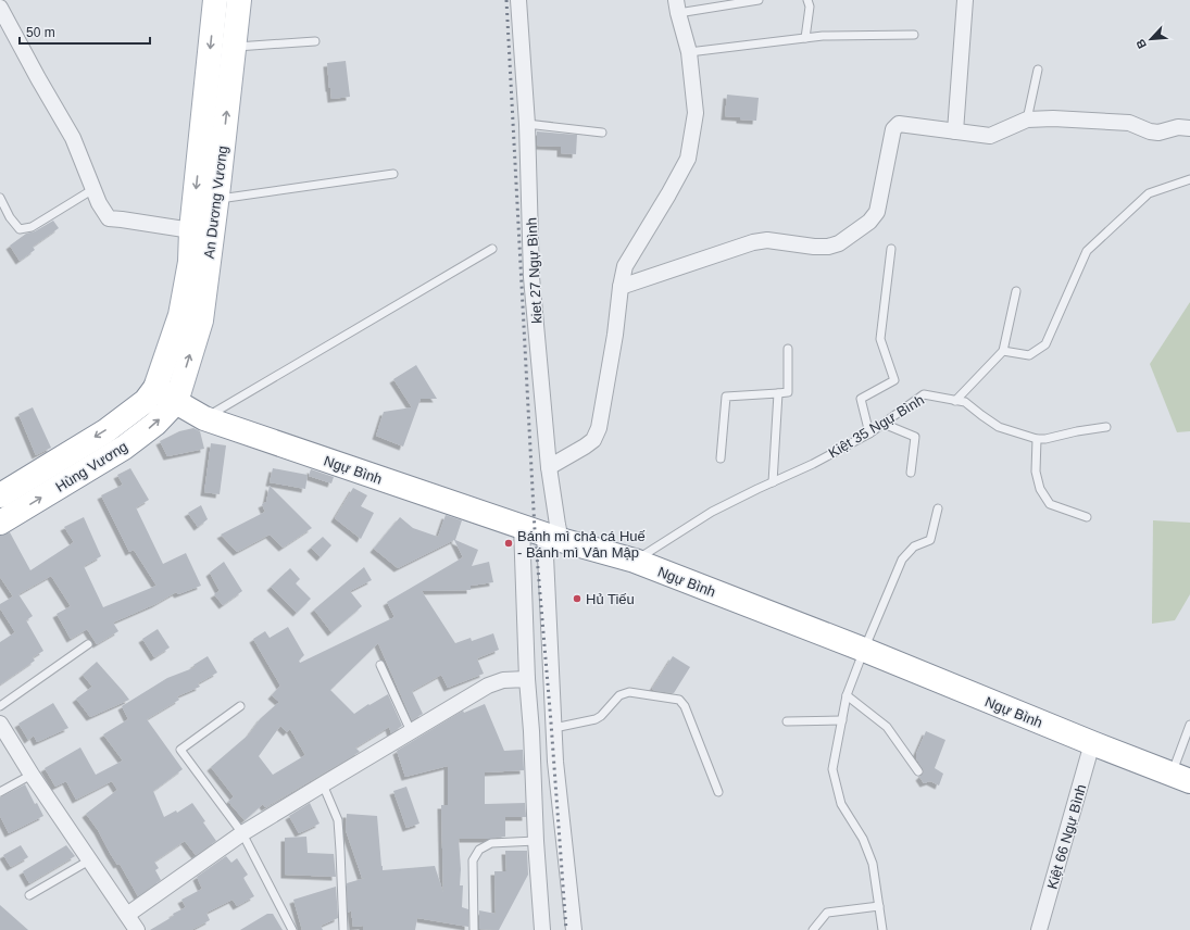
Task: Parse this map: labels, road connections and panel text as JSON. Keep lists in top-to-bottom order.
{
  "streets": {
    "main road": ["An Dương Vương", "Hùng Vương", "Ngự Bình"],
    "street": ["kiet 27 Ngự Bình", "Kiệt 66 Ngự Bình"],
    "lane": ["Kiệt 35 Ngự Bình"]
  },
  "crossings": [
    ["An Dương Vương", "Hùng Vương"],
    ["An Dương Vương", "Ngự Bình"],
    ["kiet 27 Ngự Bình", "Ngự Bình"],
    ["Kiệt 35 Ngự Bình", "Ngự Bình"],
    ["Hùng Vương", "Ngự Bình"],
    ["Ngự Bình", "Kiệt 66 Ngự Bình"]
  ],
  "places": ["Bánh mì chả cá Huế - Bánh mì Vân Mập", "Hủ Tiếu"],
  "scale_bar": "50 m",
  "north": "bottom left"
}
